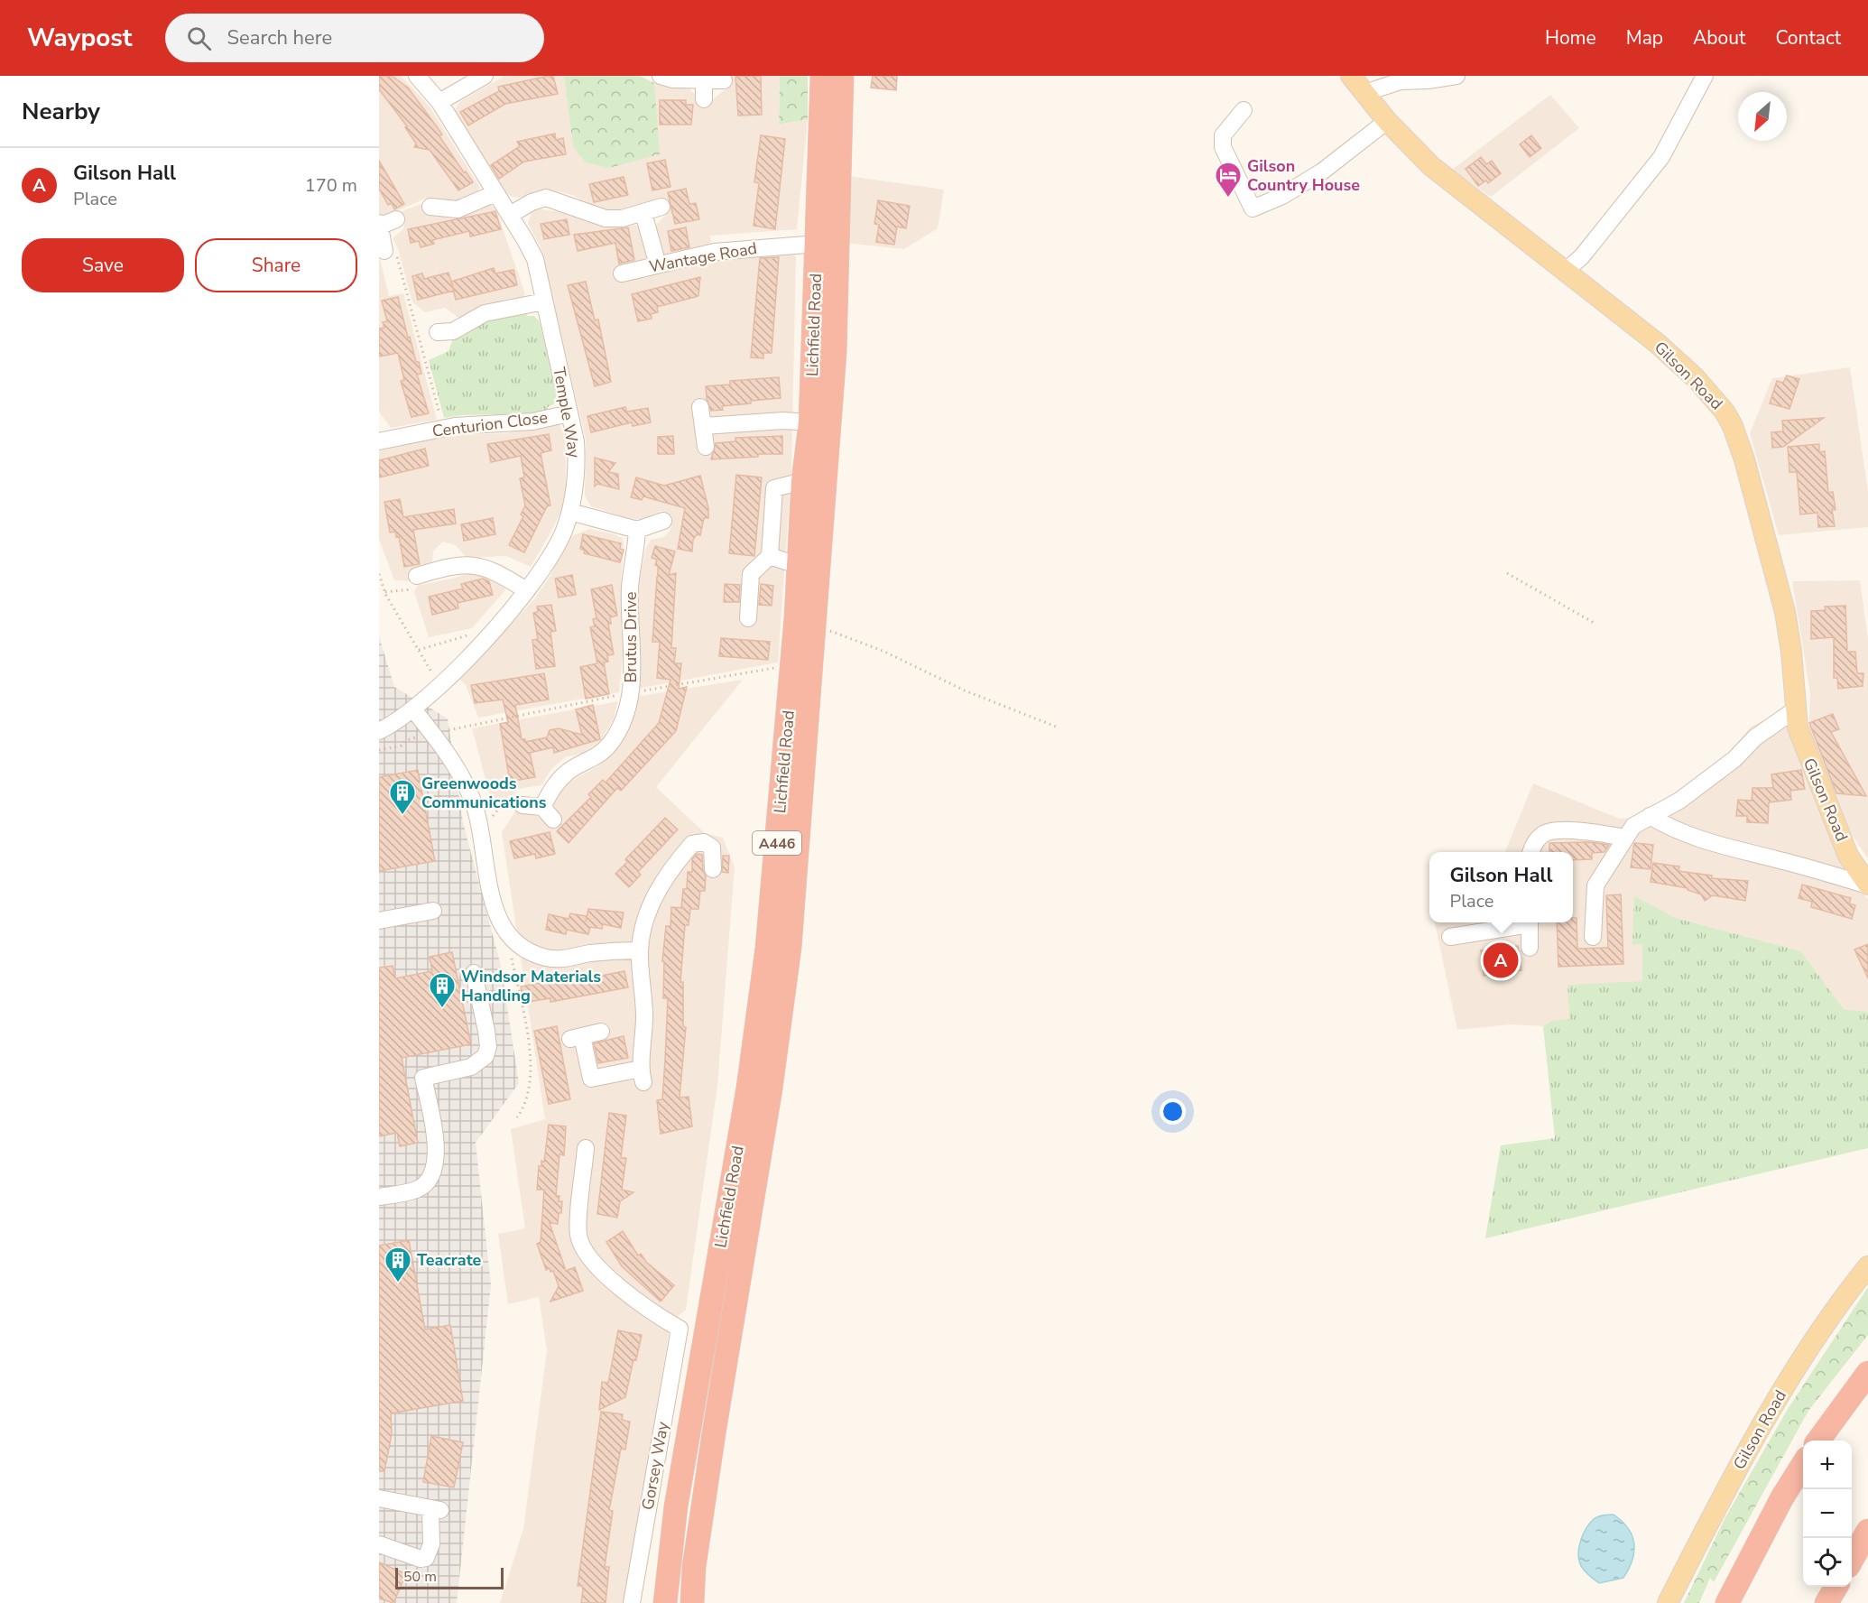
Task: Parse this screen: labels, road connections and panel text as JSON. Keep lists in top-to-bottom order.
{
  "streets": {
    "highway": ["Lichfield Road", "A446"],
    "main road": ["Gilson Road"],
    "street": [
      "Wantage Road",
      "Temple Way",
      "Centurion Close",
      "Brutus Drive",
      "Gorsey Way"
    ]
  },
  "crossings": [
    ["Wantage Road", "Lichfield Road"],
    ["Temple Way", "Centurion Close"]
  ],
  "places": {
    "hotel": ["Gilson Country House"],
    "building": ["Greenwoods Communications", "Windsor Materials Handling", "Teacrate"]
  },
  "scale_bar": "50 m",
  "north": "bottom left",
  "page": {
    "header": "Waypost",
    "search": "Search here",
    "nav": [
      "Home",
      "Map",
      "About",
      "Contact"
    ],
    "heading": "Nearby",
    "list": [
      {
        "mark": "A",
        "name": "Gilson Hall",
        "note": "Place",
        "value": "170 m"
      }
    ],
    "buttons": ["Save", "Share"],
    "popup": ["Gilson Hall", "Place"],
    "pins": "A",
    "map_buttons": ["+", "−"],
    "scale": "50 m"
  }
}
